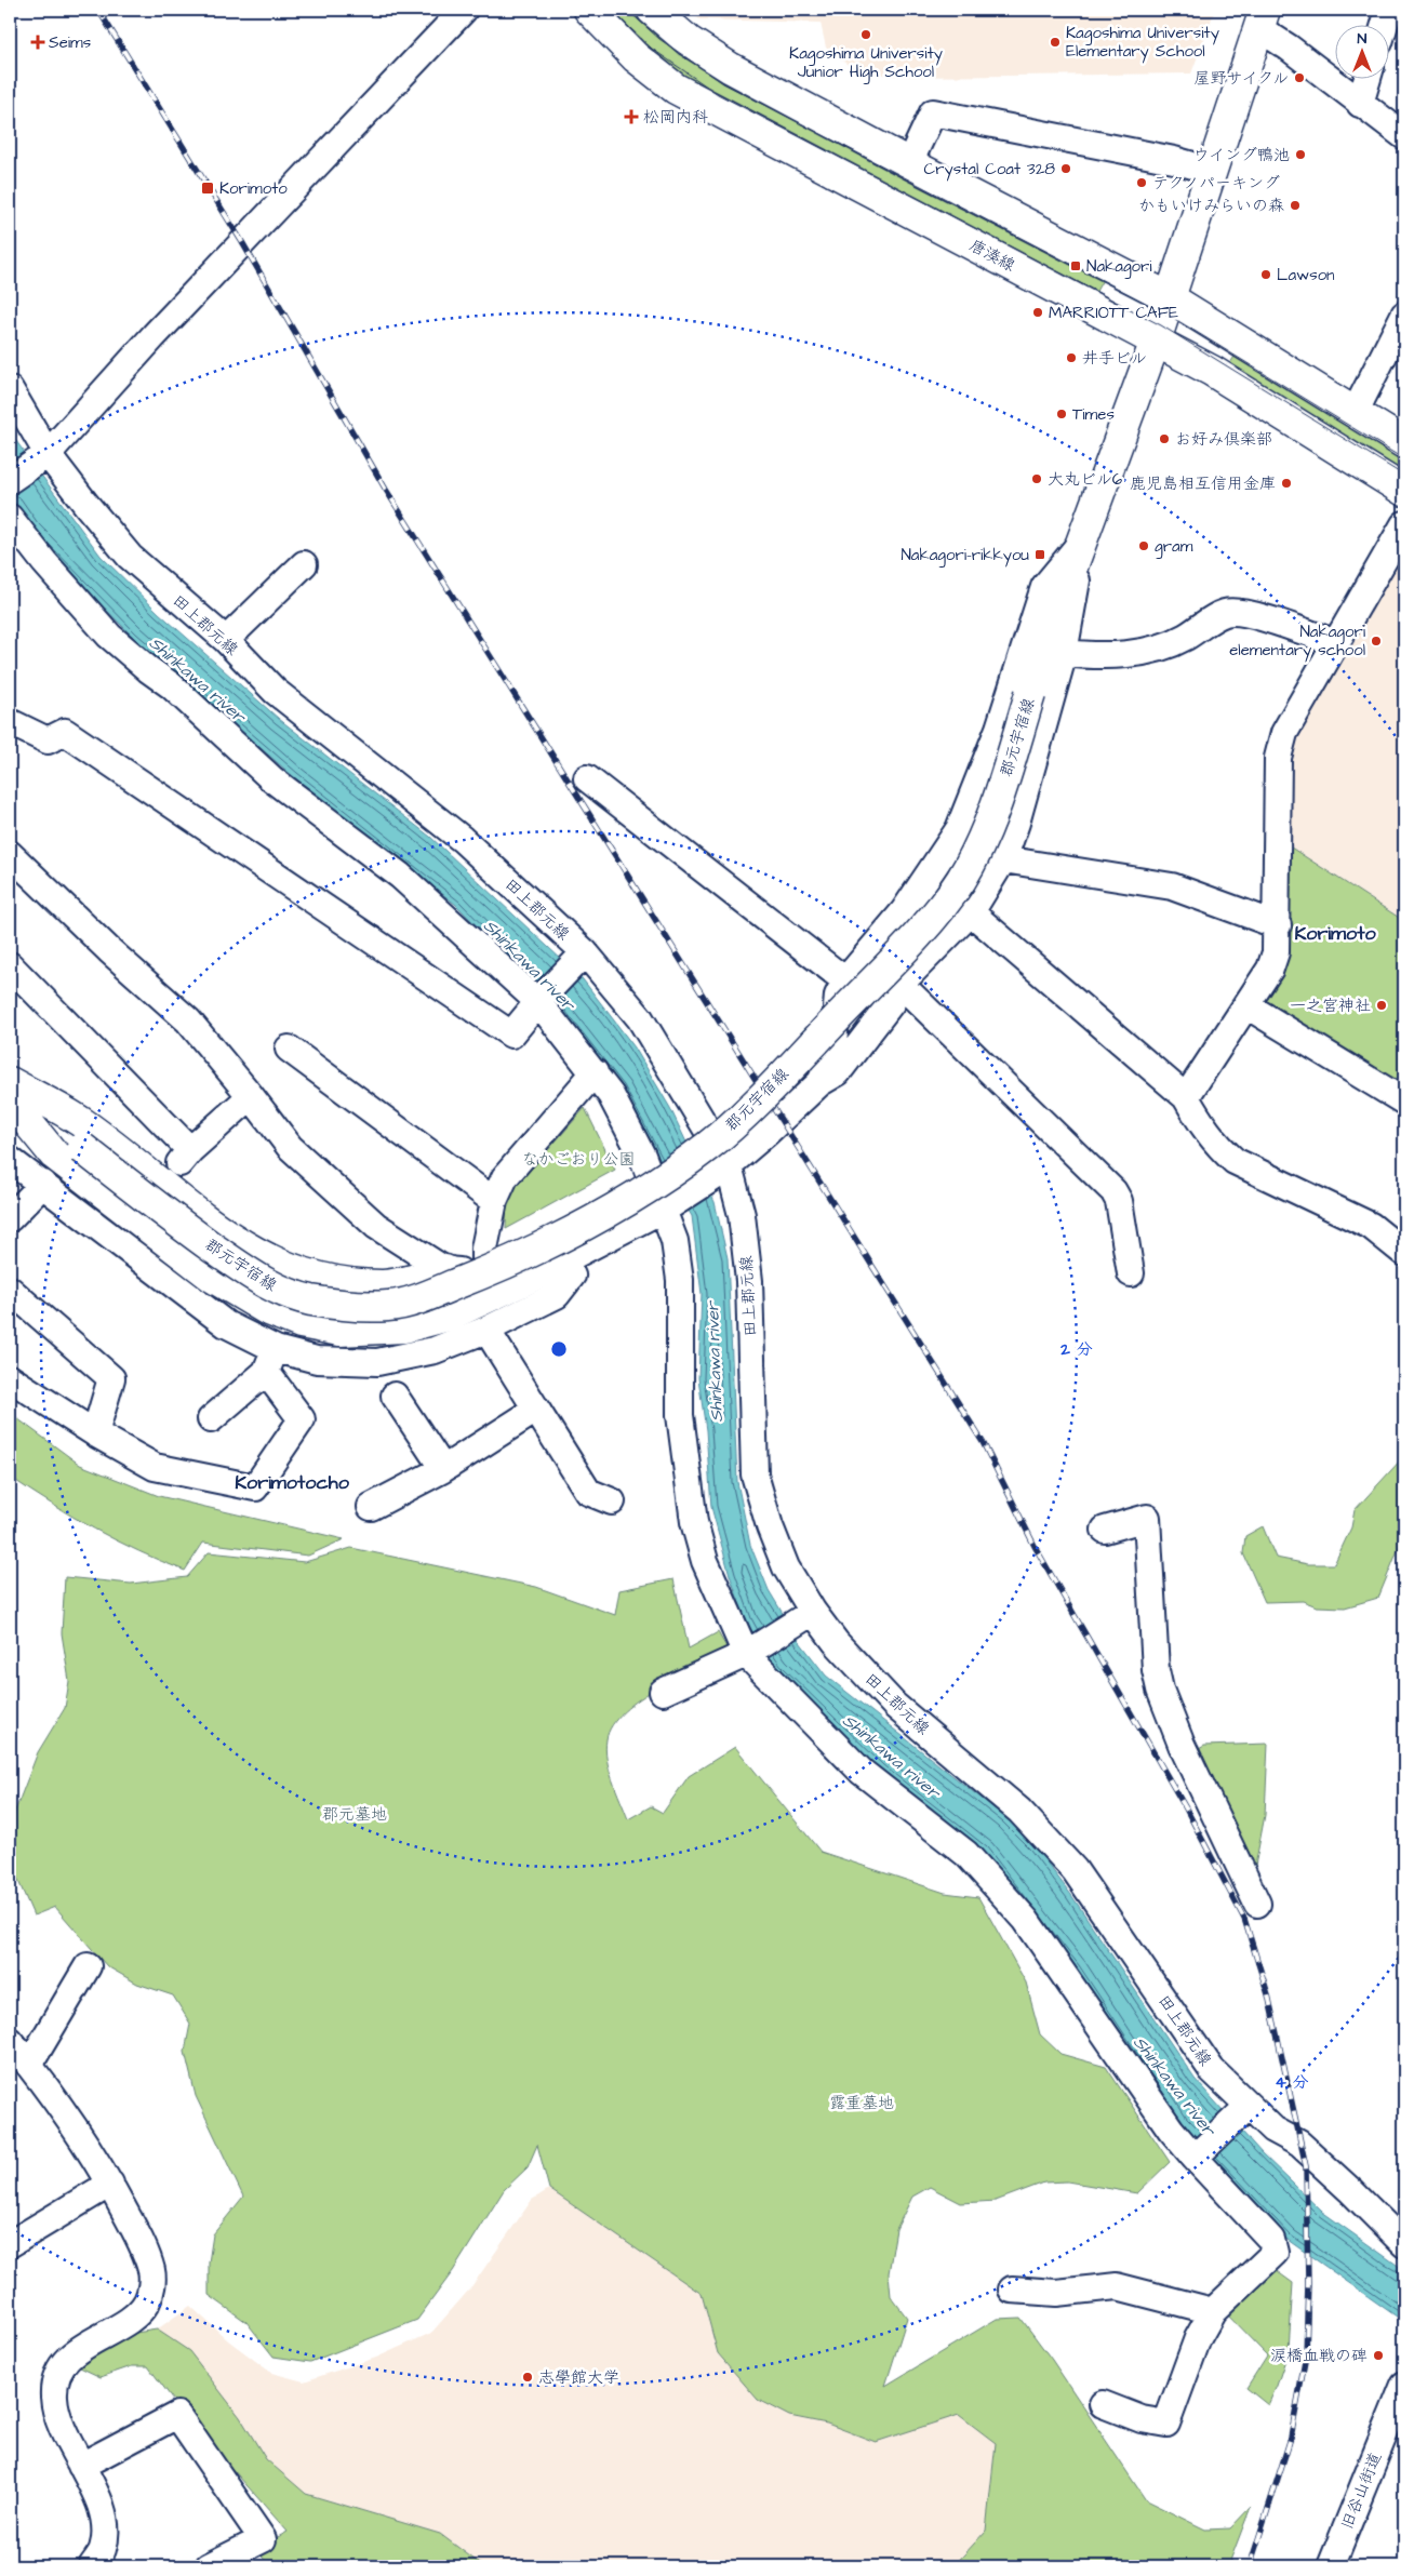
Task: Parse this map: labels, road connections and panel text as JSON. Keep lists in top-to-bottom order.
{
  "streets": {
    "street": [
      "唐湊線",
      "田上郡元線",
      "郡元宇宿線",
      "旧谷山街道"
    ]
  },
  "crossings": [
    ["唐湊線", "郡元宇宿線"]
  ],
  "districts": ["Korimoto", "Korimotocho"],
  "water": ["Shinkawa river"],
  "parks": ["なかごおり公園", "郡元墓地", "露重墓地"],
  "places": {
    "other": [
      "Kagoshima University Junior High School",
      "Kagoshima University Elementary School",
      "屋野サイクル",
      "ウイング鴨池",
      "Crystal Coat 328",
      "テクノパーキング",
      "かもいけみらいの森",
      "Lawson",
      "MARRIOTT CAFE",
      "井手ビル",
      "Times",
      "お好み倶楽部",
      "大丸ビル6",
      "鹿児島相互信用金庫",
      "gram",
      "Nakagori elementary school",
      "一之宮神社",
      "涙橋血戦の碑",
      "志學館大学"
    ],
    "health": ["Seims", "松岡内科"],
    "transit": ["Korimoto", "Nakagori", "Nakagori-rikkyou"]
  },
  "north": "top",
  "rings": ["2 分", "4 分"]
}
